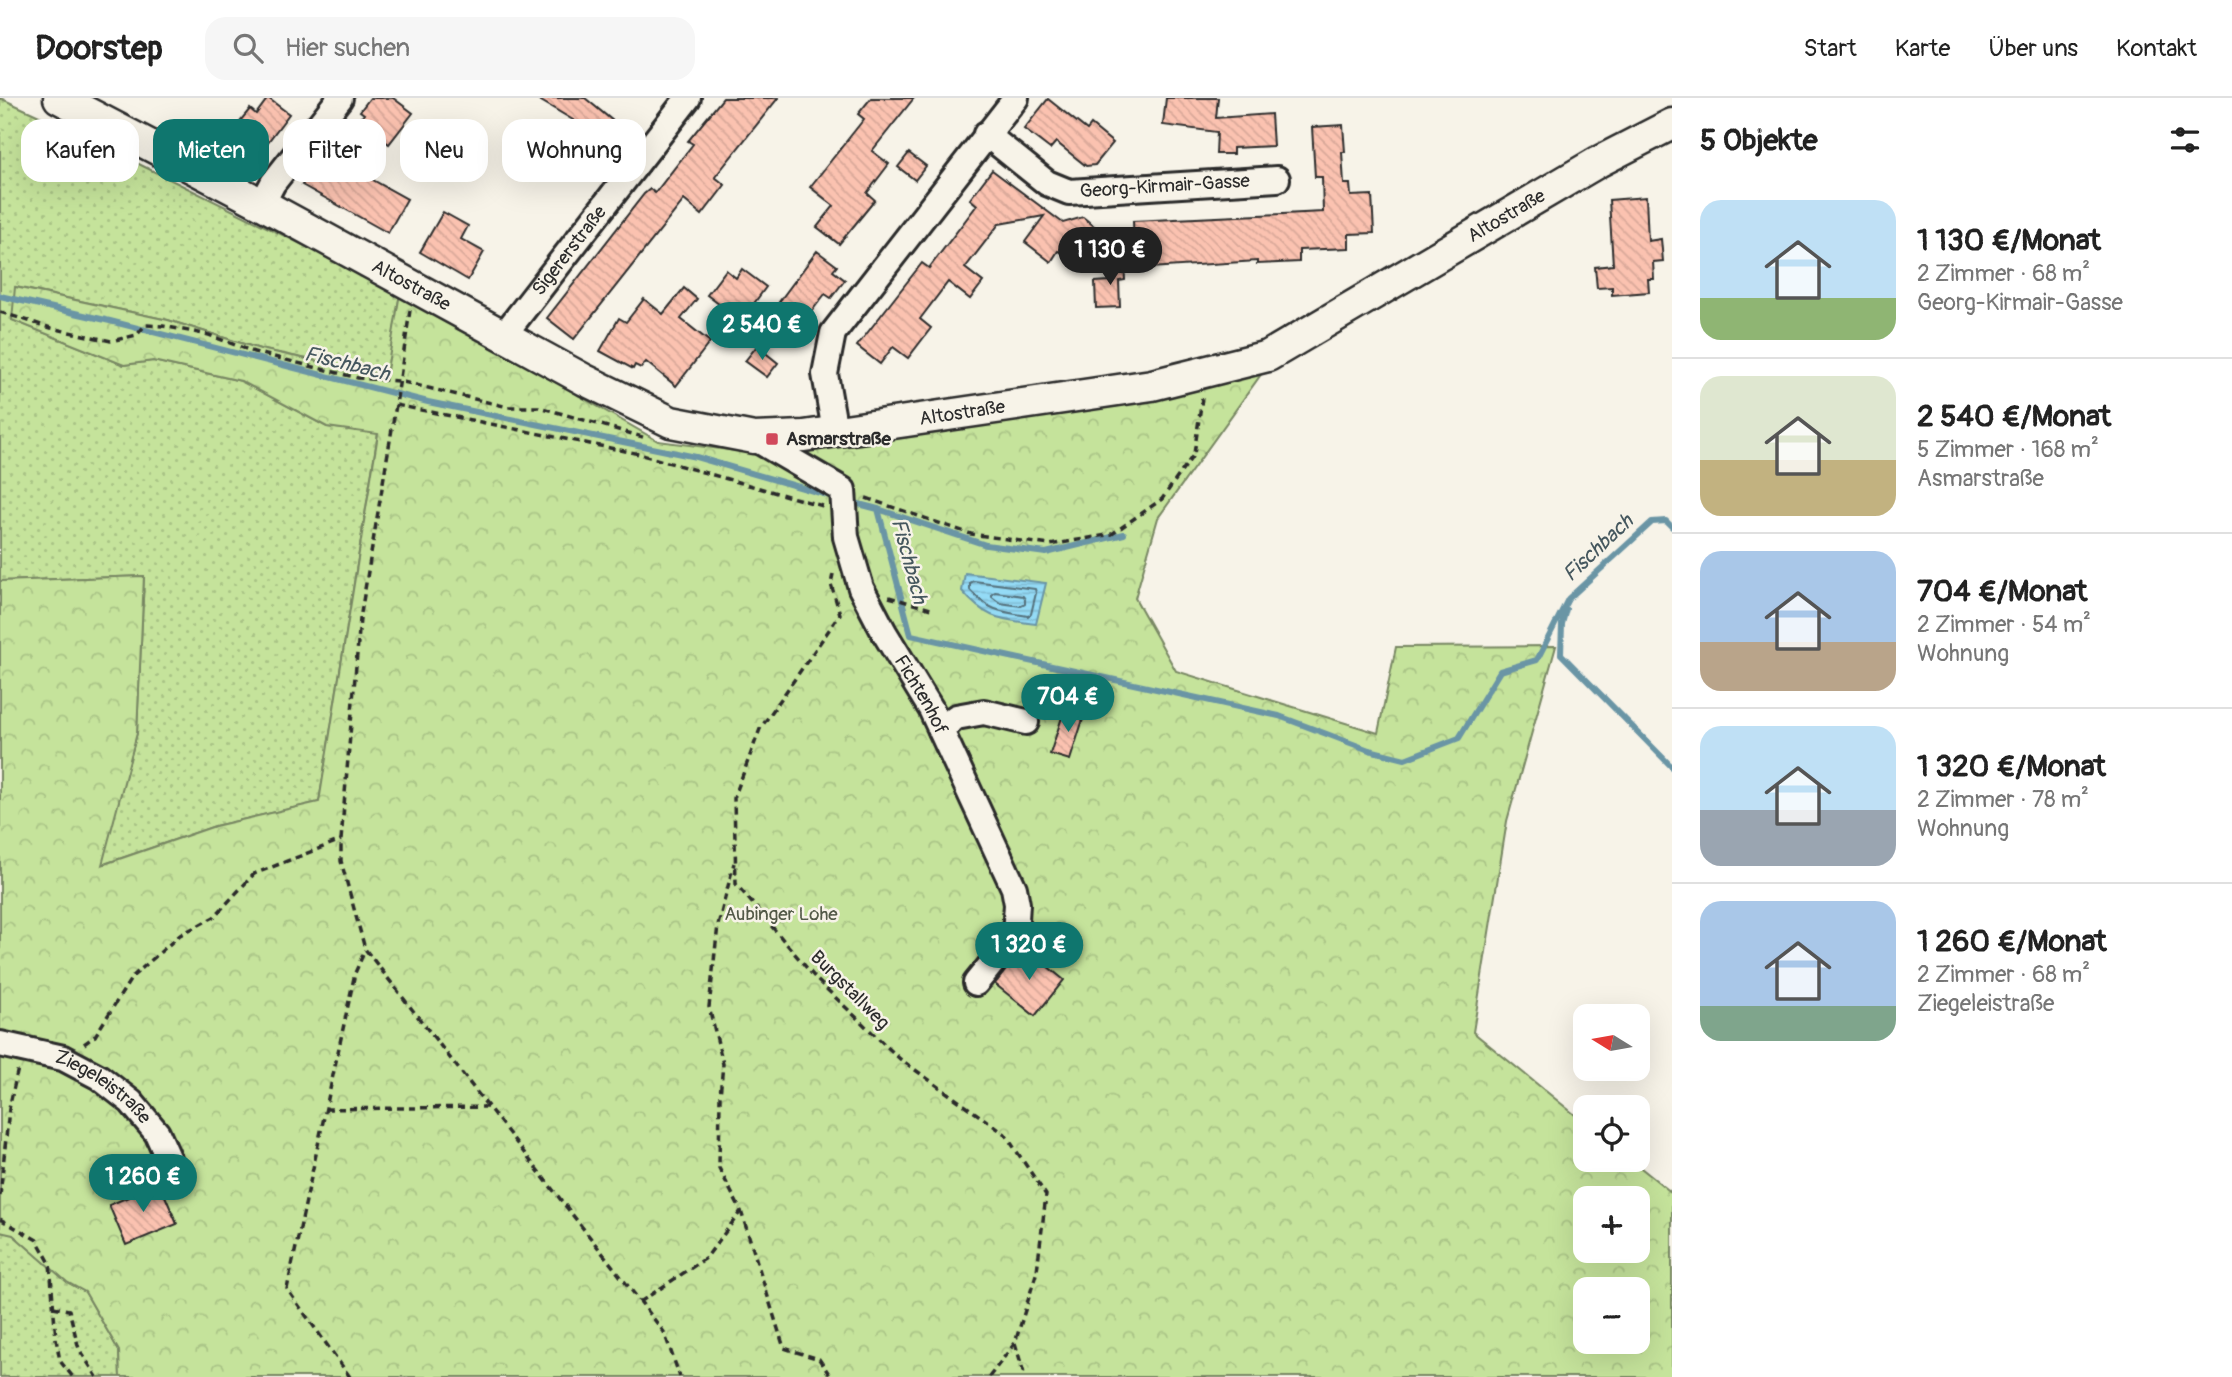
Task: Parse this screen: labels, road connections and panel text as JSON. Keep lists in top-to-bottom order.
{
  "streets": {
    "main road": ["Altostraße"],
    "street": [
      "Georg-Kirmair-Gasse",
      "Sigererstraße",
      "Fichtenhof",
      "Ziegeleistraße"
    ],
    "path": ["Burgstallweg"]
  },
  "crossings": [
    ["Altostraße", "Sigererstraße"]
  ],
  "water": ["Fischbach"],
  "parks": ["Aubinger Lohe"],
  "places": {
    "transit": ["Asmarstraße"]
  },
  "north": "left",
  "page": {
    "header": "Doorstep",
    "search": "Hier suchen",
    "nav": [
      "Start",
      "Karte",
      "Über uns",
      "Kontakt"
    ],
    "heading": "5 Objekte",
    "chip": [
      "Kaufen",
      "Mieten",
      "Filter",
      "Neu",
      "Wohnung"
    ],
    "list": [
      {
        "name": "1 130 €/Monat",
        "note": "2 Zimmer · 68 m² · Georg-Kirmair-Gasse"
      },
      {
        "name": "2 540 €/Monat",
        "note": "5 Zimmer · 168 m² · Asmarstraße"
      },
      {
        "name": "704 €/Monat",
        "note": "2 Zimmer · 54 m² · Wohnung"
      },
      {
        "name": "1 320 €/Monat",
        "note": "2 Zimmer · 78 m² · Wohnung"
      },
      {
        "name": "1 260 €/Monat",
        "note": "2 Zimmer · 68 m² · Ziegeleistraße"
      }
    ],
    "price": [
      "1 130 €",
      "2 540 €",
      "704 €",
      "1 320 €",
      "1 260 €"
    ],
    "map_buttons": ["+", "−"]
  }
}
